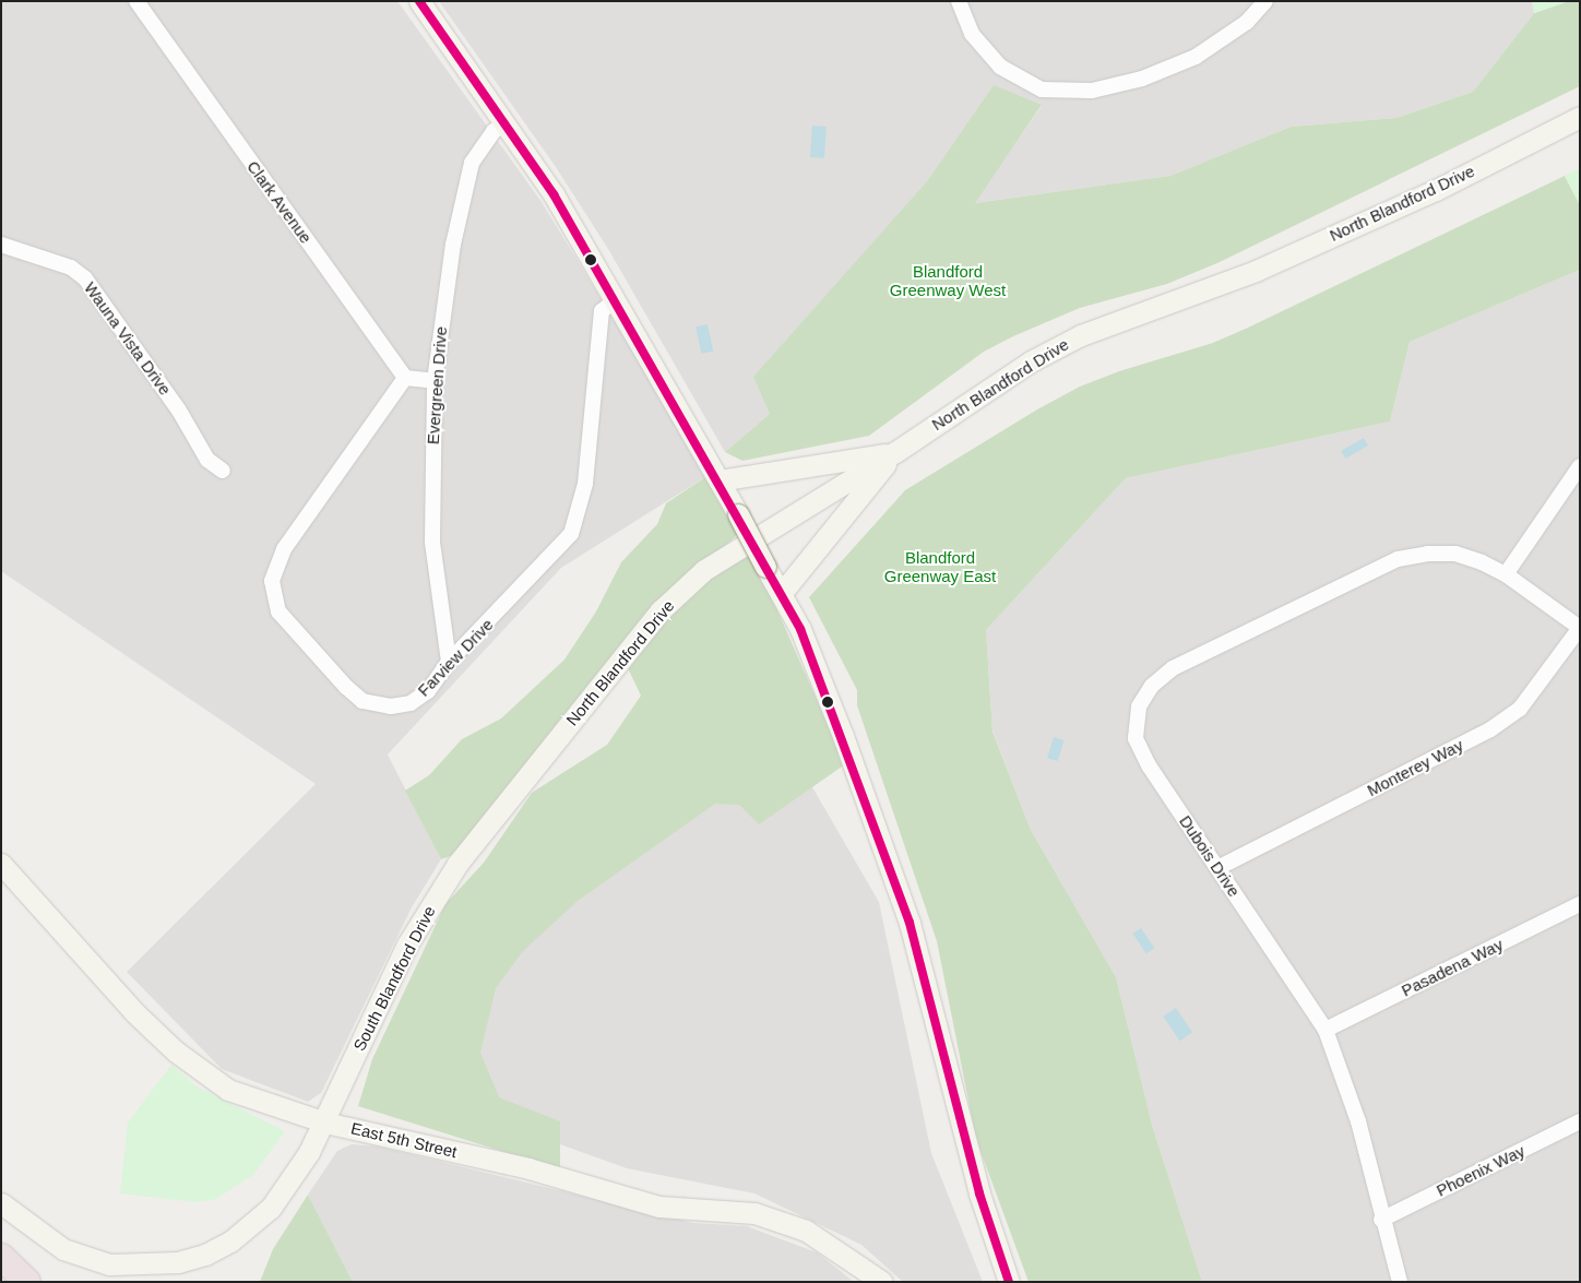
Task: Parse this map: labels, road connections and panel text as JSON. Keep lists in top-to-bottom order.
{
  "streets": {
    "street": [
      "Clark Avenue",
      "North Blandford Drive",
      "Wauna Vista Drive",
      "Evergreen Drive",
      "Farview Drive",
      "Monterey Way",
      "Dubois Drive",
      "Pasadena Way",
      "South Blandford Drive",
      "East 5th Street",
      "Phoenix Way"
    ]
  },
  "crossings": [
    ["Clark Avenue", "Farview Drive"],
    ["North Blandford Drive", "South Blandford Drive"],
    ["Evergreen Drive", "Farview Drive"],
    ["Monterey Way", "Dubois Drive"],
    ["Dubois Drive", "Pasadena Way"],
    ["Dubois Drive", "Phoenix Way"],
    ["South Blandford Drive", "East 5th Street"]
  ],
  "parks": ["Blandford Greenway West", "Blandford Greenway East"]
}
